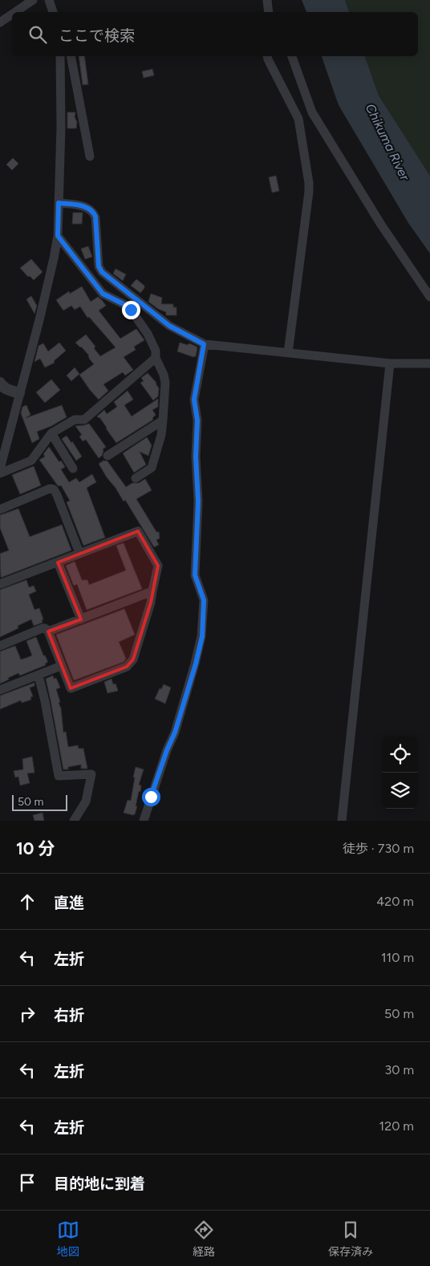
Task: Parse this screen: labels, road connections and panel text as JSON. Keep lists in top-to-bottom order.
{
  "water": ["Chikuma River"],
  "scale_bar": "50 m",
  "page": {
    "search": "ここで検索",
    "scale": "50 m",
    "heading": ["10 分", "徒歩 · 730 m"],
    "list": [
      ["直進", "420 m"],
      ["左折", "110 m"],
      ["右折", "50 m"],
      ["左折", "30 m"],
      ["左折", "120 m"],
      "目的地に到着"
    ],
    "nav": ["地図", "経路", "保存済み"]
  }
}
